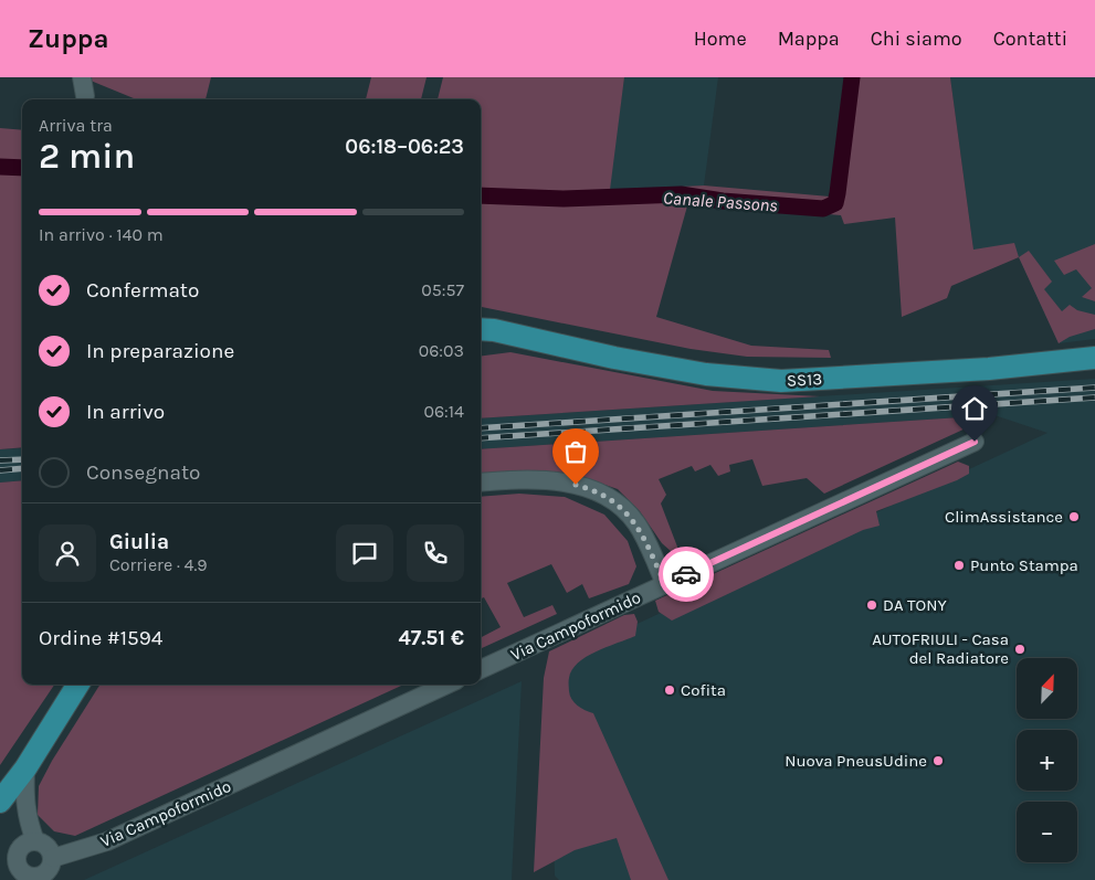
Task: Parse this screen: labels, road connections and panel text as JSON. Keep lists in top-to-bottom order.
{
  "streets": {
    "main road": ["SS13"],
    "street": ["Via Campoformido"]
  },
  "water": ["Canale Passons"],
  "places": [
    "ClimAssistance",
    "Punto Stampa",
    "DA TONY",
    "AUTOFRIULI - Casa del Radiatore",
    "Cofita",
    "Nuova PneusUdine"
  ],
  "north": "top right",
  "page": {
    "header": "Zuppa",
    "nav": [
      "Home",
      "Mappa",
      "Chi siamo",
      "Contatti"
    ],
    "heading": ["2 min", "Arriva tra", "06:18–06:23"],
    "panel": [
      "Giulia",
      "Corriere · 4.9",
      "Ordine #1594",
      "47.51 €"
    ],
    "bar": "In arrivo · 140 m",
    "list": [
      ["Confermato", "05:57"],
      ["In preparazione", "06:03"],
      ["In arrivo", "06:14"],
      "Consegnato"
    ],
    "map_buttons": ["+", "−"]
  }
}
